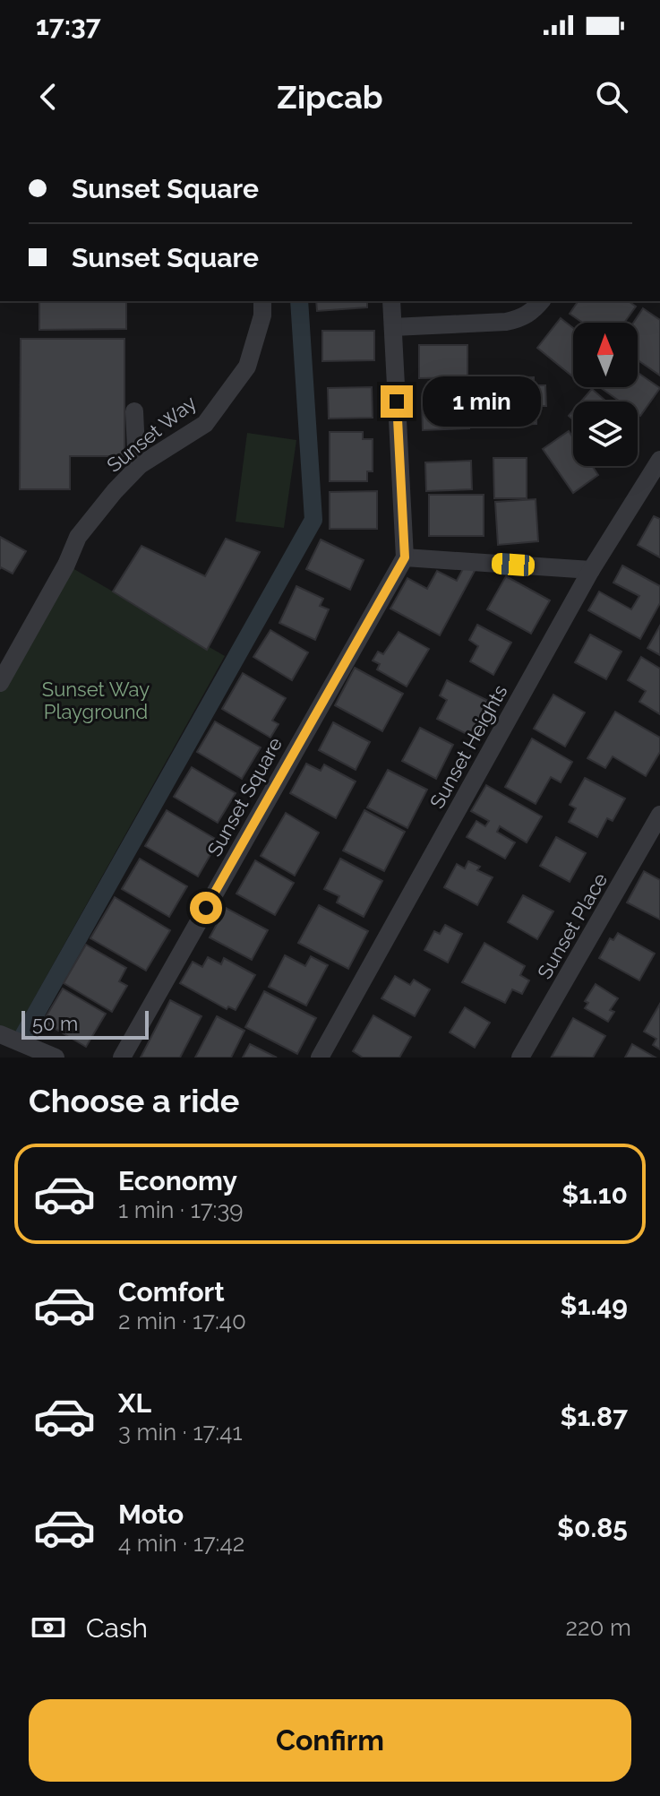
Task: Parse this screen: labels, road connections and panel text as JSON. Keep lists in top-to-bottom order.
{
  "streets": {
    "street": [
      "Sunset Way",
      "Sunset Heights",
      "Sunset Square",
      "Sunset Place"
    ]
  },
  "parks": ["Sunset Way Playground"],
  "scale_bar": "50 m",
  "north": "top",
  "page": {
    "status": "17:37",
    "header": "Zipcab",
    "banner": ["Sunset Square", "Sunset Square"],
    "bubble": "1 min",
    "scale": "50 m",
    "heading": "Choose a ride",
    "list": [
      {
        "name": "Economy",
        "note": "1 min · 17:39",
        "value": "$1.10"
      },
      {
        "name": "Comfort",
        "note": "2 min · 17:40",
        "value": "$1.49"
      },
      {
        "name": "XL",
        "note": "3 min · 17:41",
        "value": "$1.87"
      },
      {
        "name": "Moto",
        "note": "4 min · 17:42",
        "value": "$0.85"
      }
    ],
    "pay": ["Cash", "220 m"],
    "buttons": "Confirm"
  }
}
